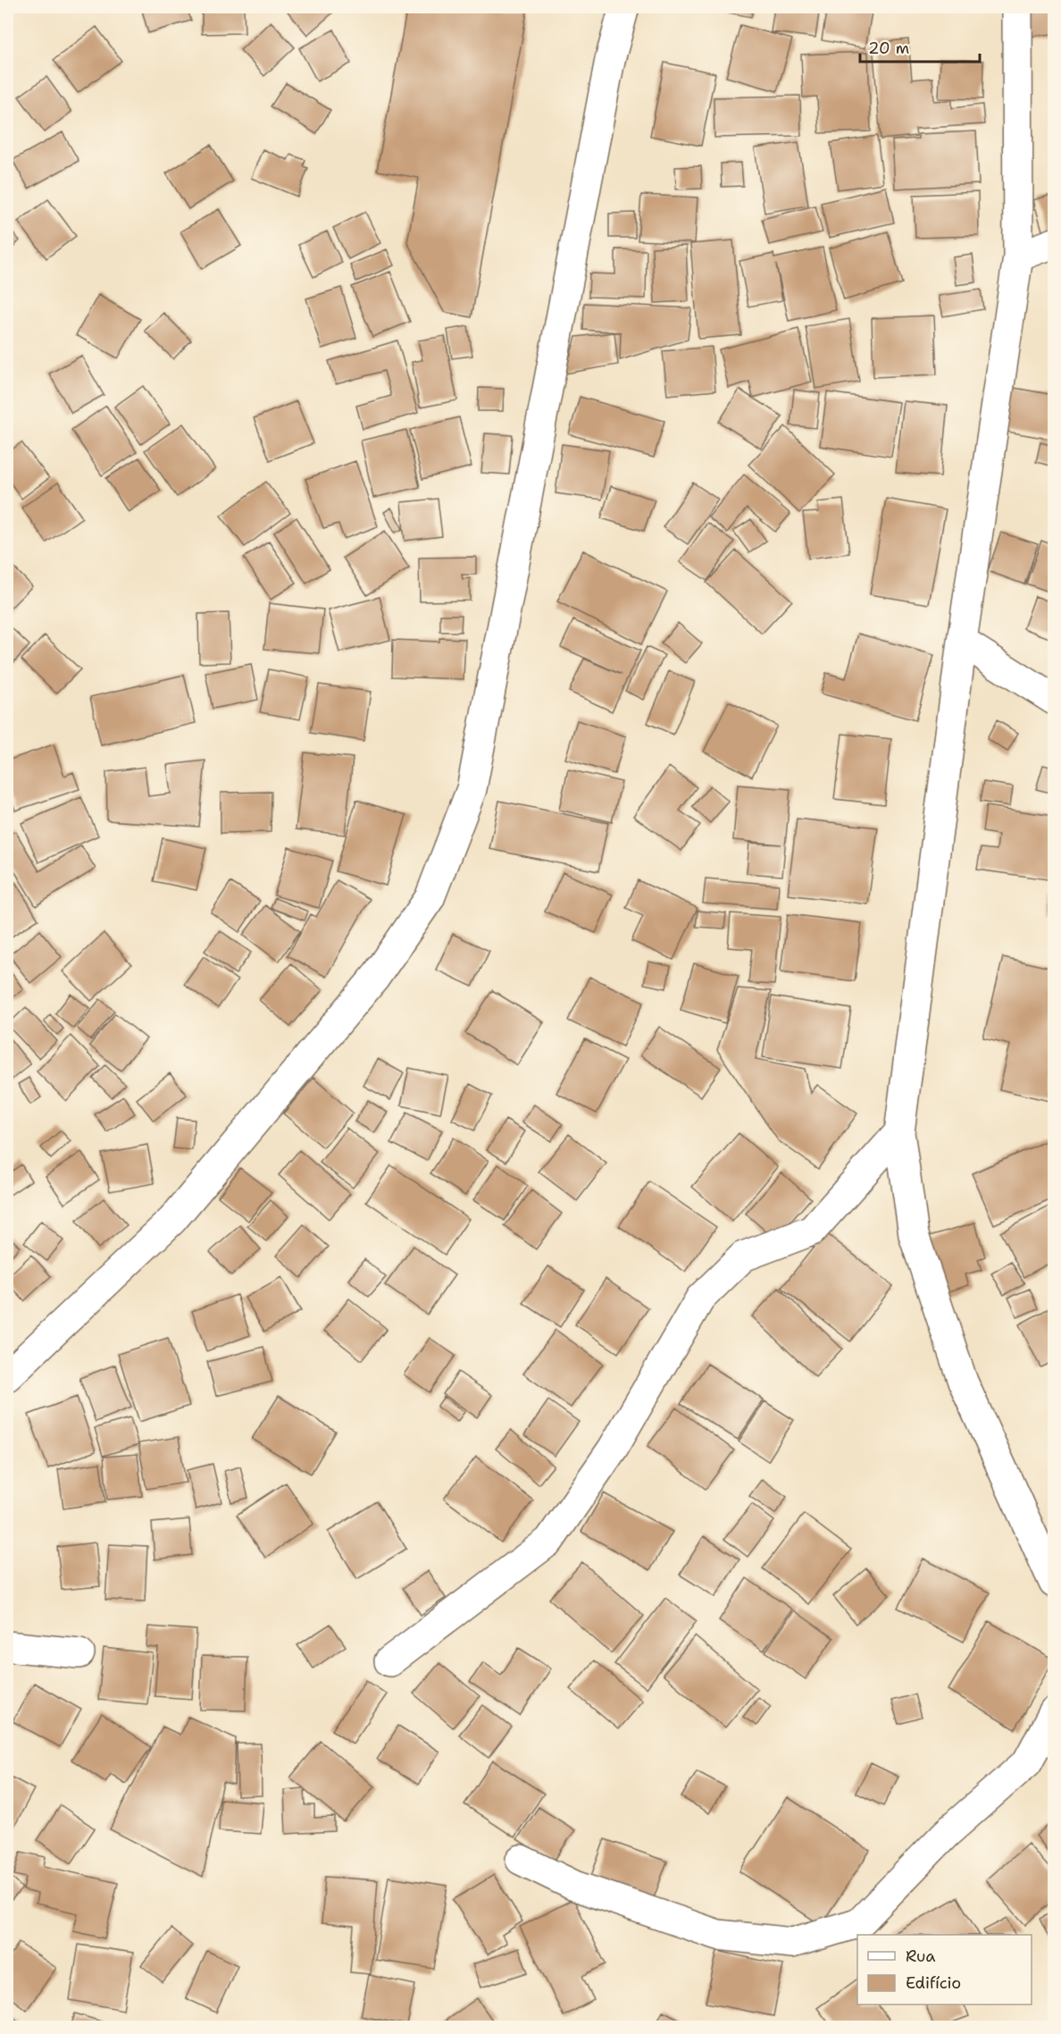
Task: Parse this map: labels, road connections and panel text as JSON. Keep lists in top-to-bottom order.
{
  "legend": ["Rua", "Edifício"],
  "scale_bar": "20 m"
}
